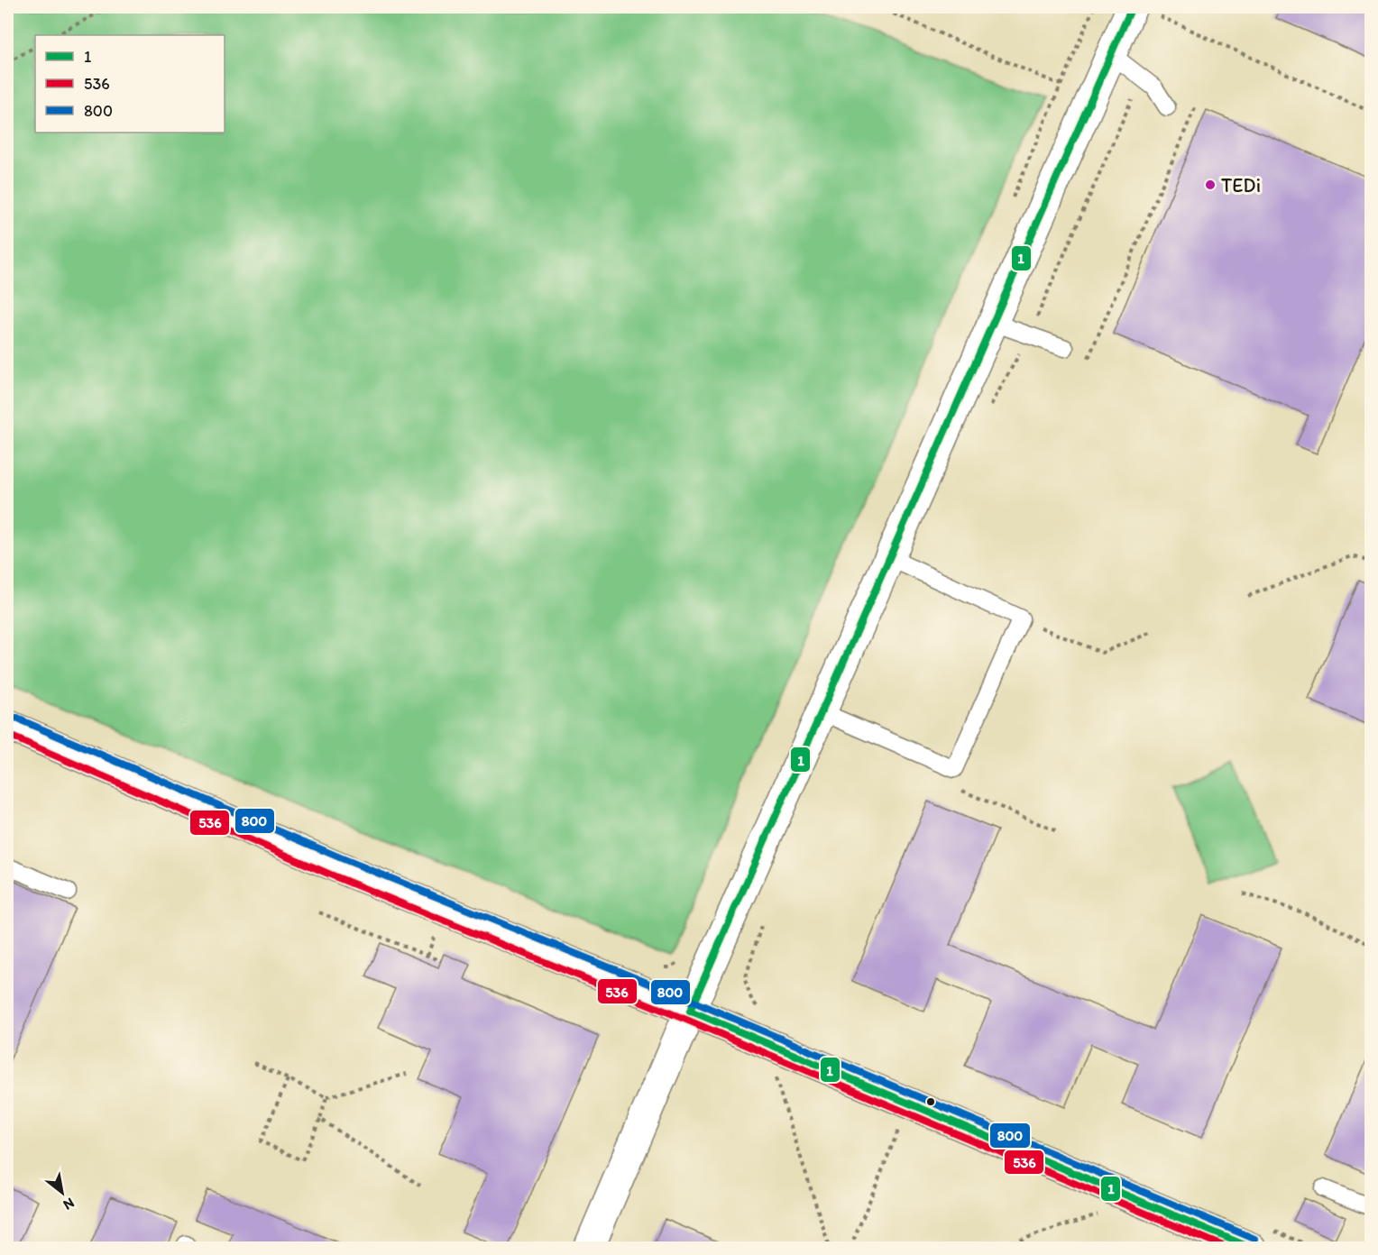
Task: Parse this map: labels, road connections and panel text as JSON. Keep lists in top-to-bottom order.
{
  "places": ["TEDi"],
  "lines": ["transit line 1", "transit line 800", "transit line 536"],
  "legend": ["1", "536", "800"],
  "north": "bottom right"
}
